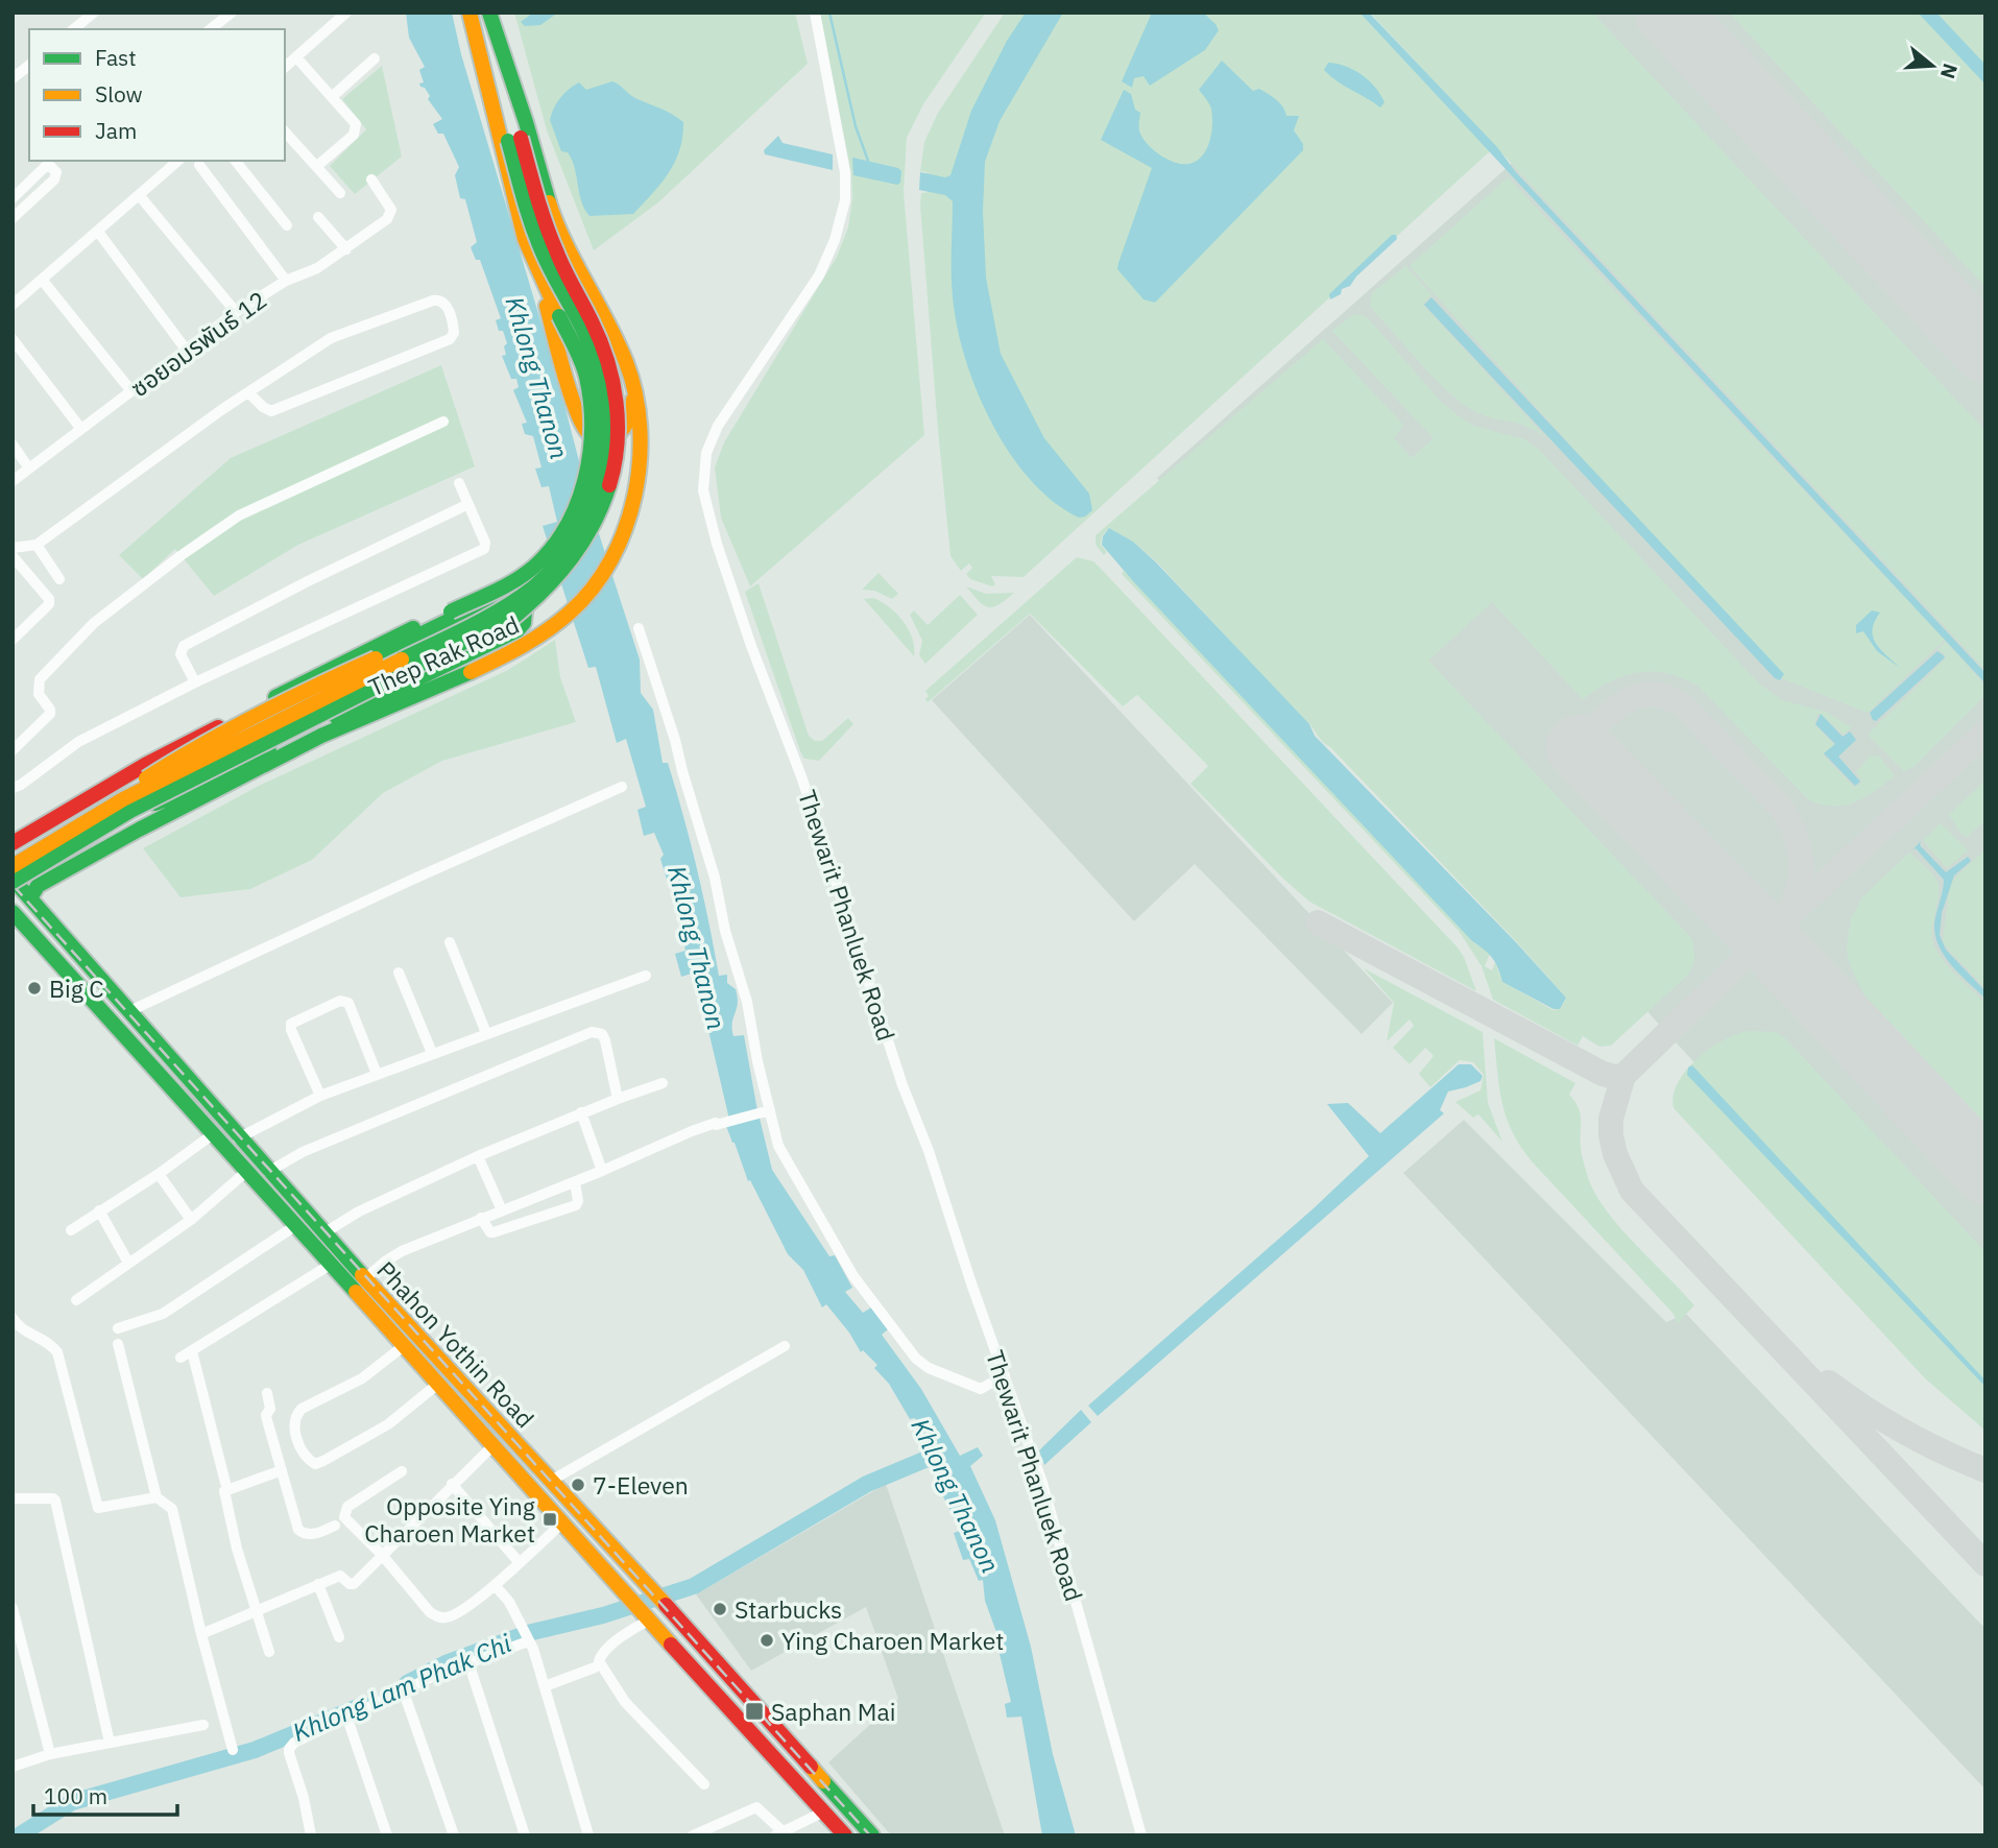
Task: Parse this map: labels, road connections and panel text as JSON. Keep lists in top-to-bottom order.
{
  "streets": {
    "main road": ["Thep Rak Road", "Phahon Yothin Road"],
    "street": ["ซอยอมรพันธ์ 12", "Thewarit Phanluek Road"]
  },
  "crossings": [
    ["Thep Rak Road", "Phahon Yothin Road"]
  ],
  "water": ["Khlong Thanon", "Khlong Lam Phak Chi"],
  "places": {
    "other": [
      "Big C",
      "7-Eleven",
      "Starbucks",
      "Ying Charoen Market"
    ],
    "transit": ["Opposite Ying Charoen Market", "Saphan Mai"]
  },
  "legend": ["Fast", "Slow", "Jam"],
  "scale_bar": "100 m",
  "north": "right"
}
